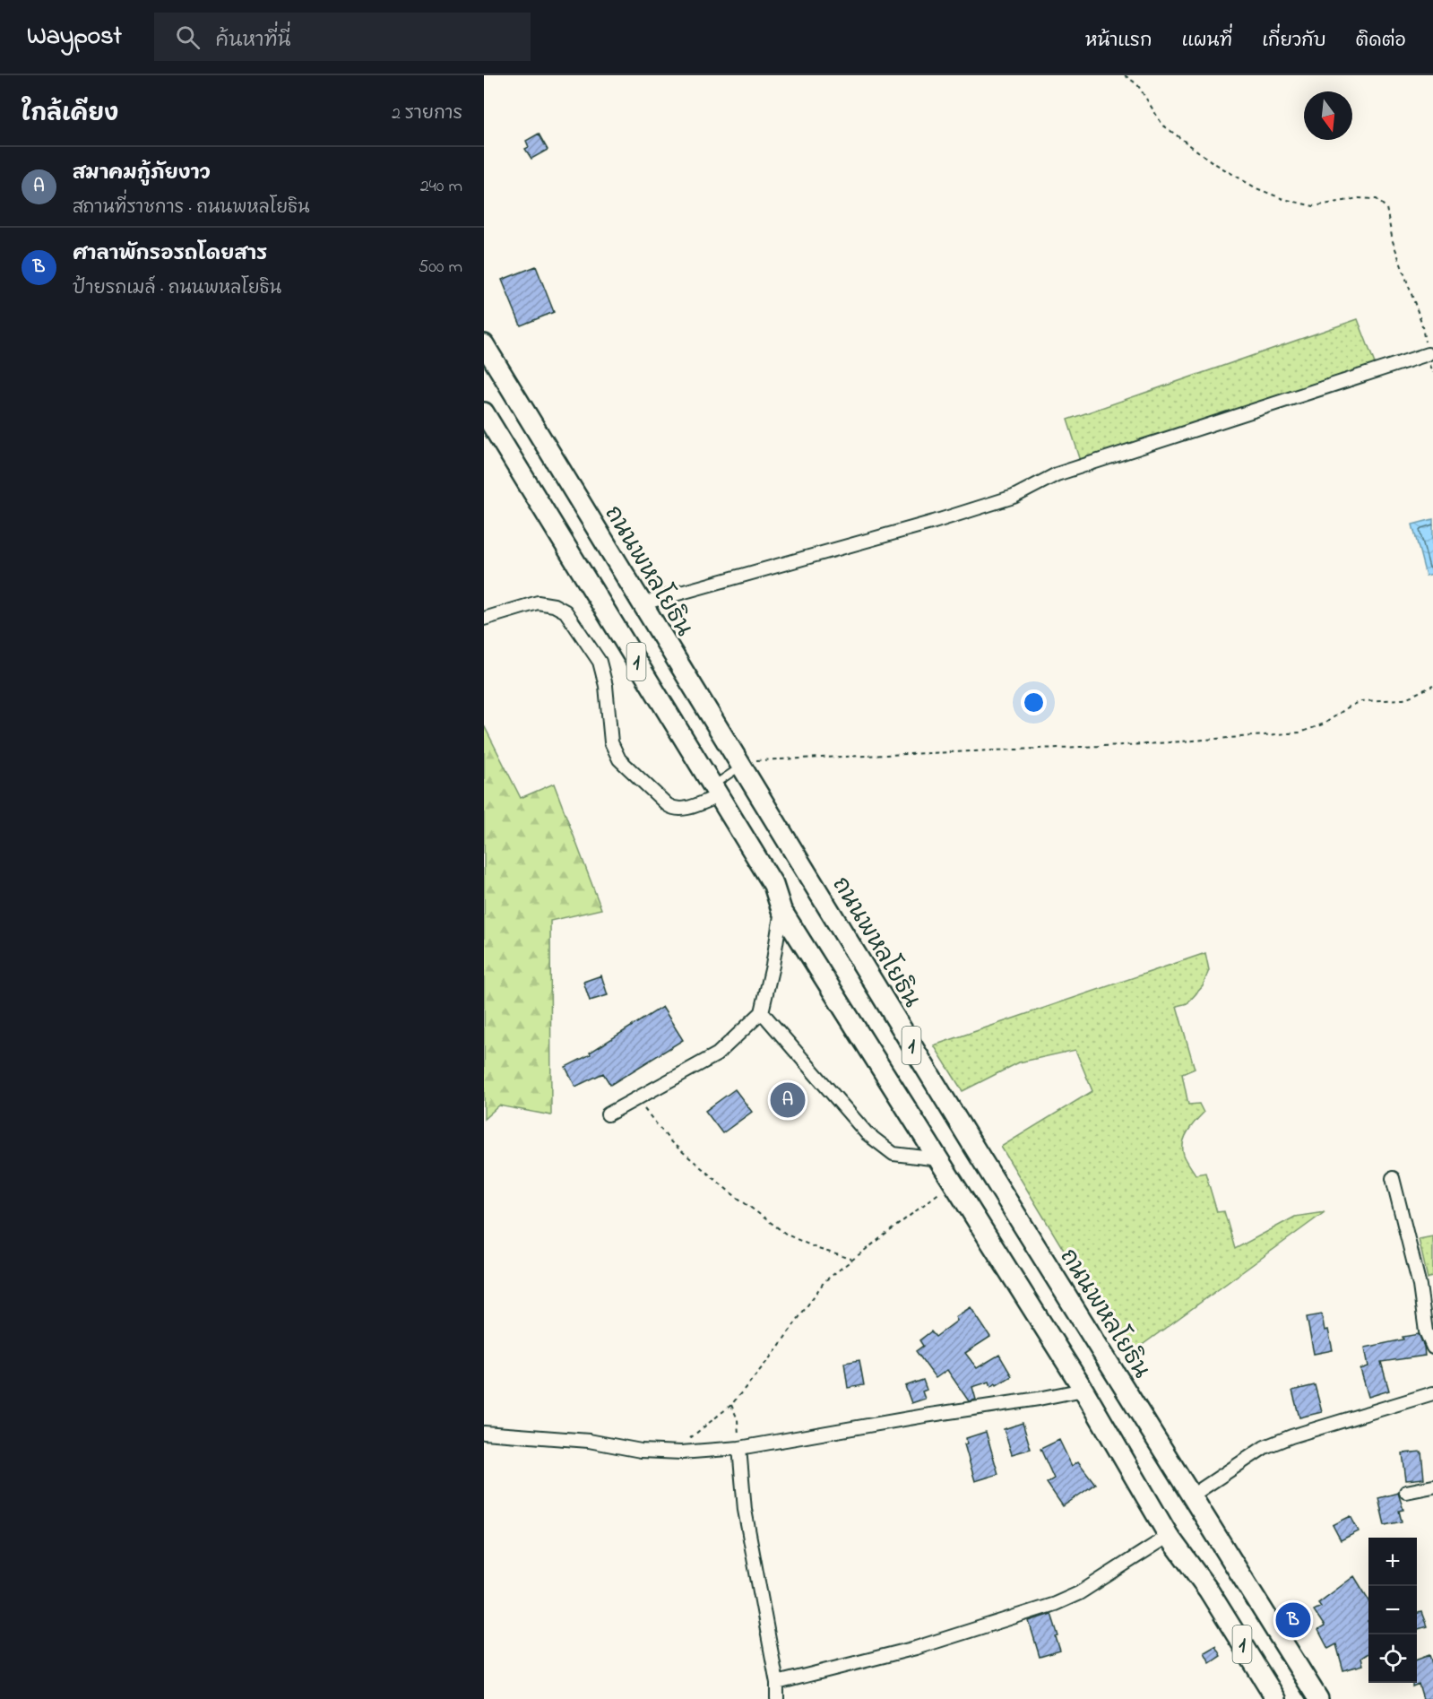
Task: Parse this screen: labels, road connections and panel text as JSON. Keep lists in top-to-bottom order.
{
  "streets": {
    "highway": ["ถนนพหลโยธิน", "1"]
  },
  "north": "bottom",
  "page": {
    "header": "Waypost",
    "search": "ค้นหาที่นี่",
    "nav": [
      "หน้าแรก",
      "แผนที่",
      "เกี่ยวกับ",
      "ติดต่อ"
    ],
    "heading": ["ใกล้เคียง", "2 รายการ"],
    "list": [
      {
        "mark": "A",
        "name": "สมาคมกู้ภัยงาว",
        "note": "สถานที่ราชการ · ถนนพหลโยธิน",
        "value": "240 m"
      },
      {
        "mark": "B",
        "name": "ศาลาพักรอรถโดยสาร",
        "note": "ป้ายรถเมล์ · ถนนพหลโยธิน",
        "value": "500 m"
      }
    ],
    "pins": ["A", "B"],
    "map_buttons": ["+", "−"]
  }
}
